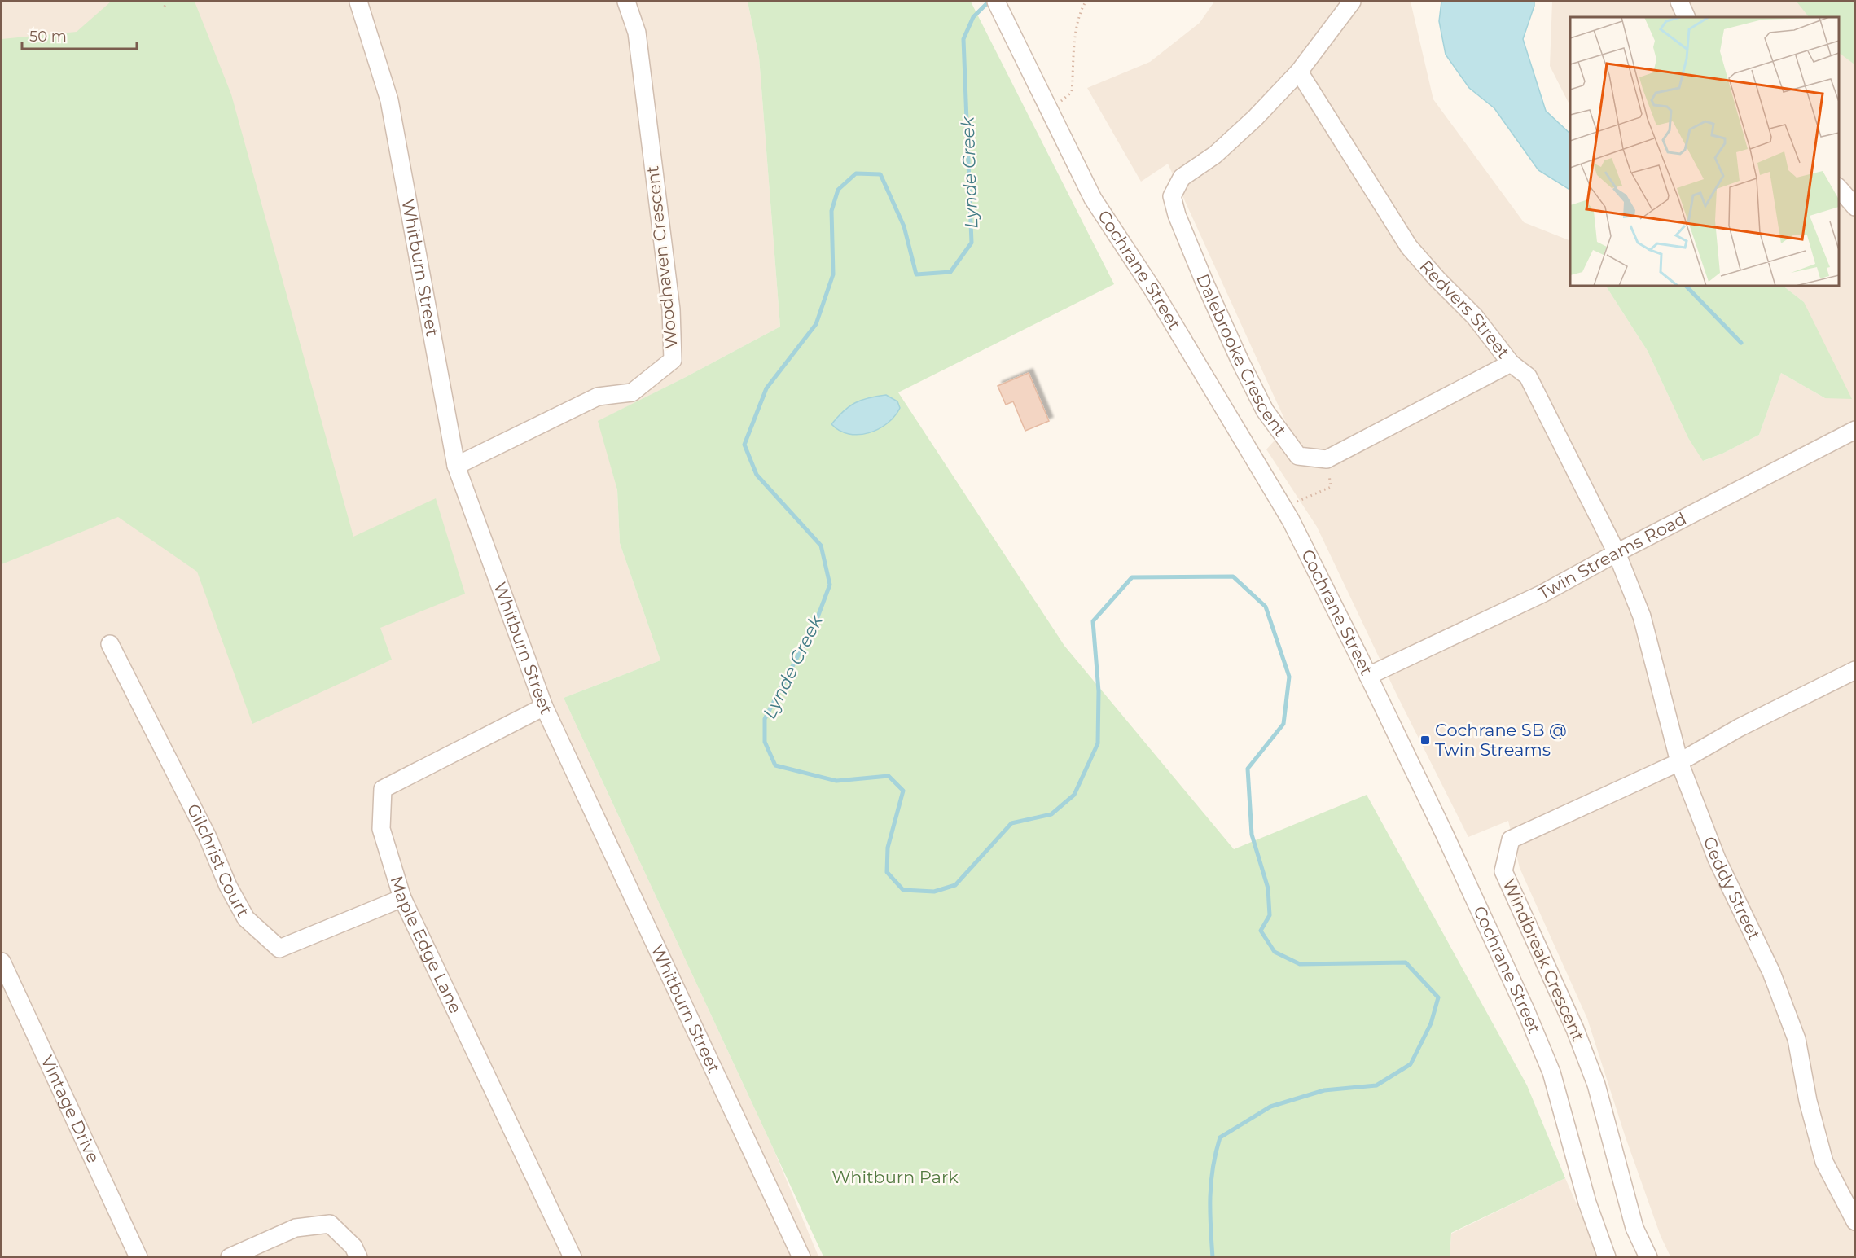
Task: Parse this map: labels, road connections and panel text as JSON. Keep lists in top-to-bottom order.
{
  "streets": {
    "street": [
      "Woodhaven Crescent",
      "Whitburn Street",
      "Cochrane Street",
      "Redvers Street",
      "Dalebrooke Crescent",
      "Twin Streams Road",
      "Gilchrist Court",
      "Geddy Street",
      "Maple Edge Lane",
      "Windbreak Crescent",
      "Vintage Drive"
    ]
  },
  "crossings": [
    ["Woodhaven Crescent", "Whitburn Street"],
    ["Whitburn Street", "Maple Edge Lane"],
    ["Cochrane Street", "Twin Streams Road"],
    ["Redvers Street", "Dalebrooke Crescent"],
    ["Redvers Street", "Twin Streams Road"],
    ["Redvers Street", "Geddy Street"],
    ["Twin Streams Road", "Geddy Street"],
    ["Gilchrist Court", "Maple Edge Lane"],
    ["Geddy Street", "Windbreak Crescent"]
  ],
  "water": ["Lynde Creek"],
  "parks": ["Whitburn Park"],
  "places": {
    "transit": ["Cochrane SB @ Twin Streams"]
  },
  "scale_bar": "50 m"
}
